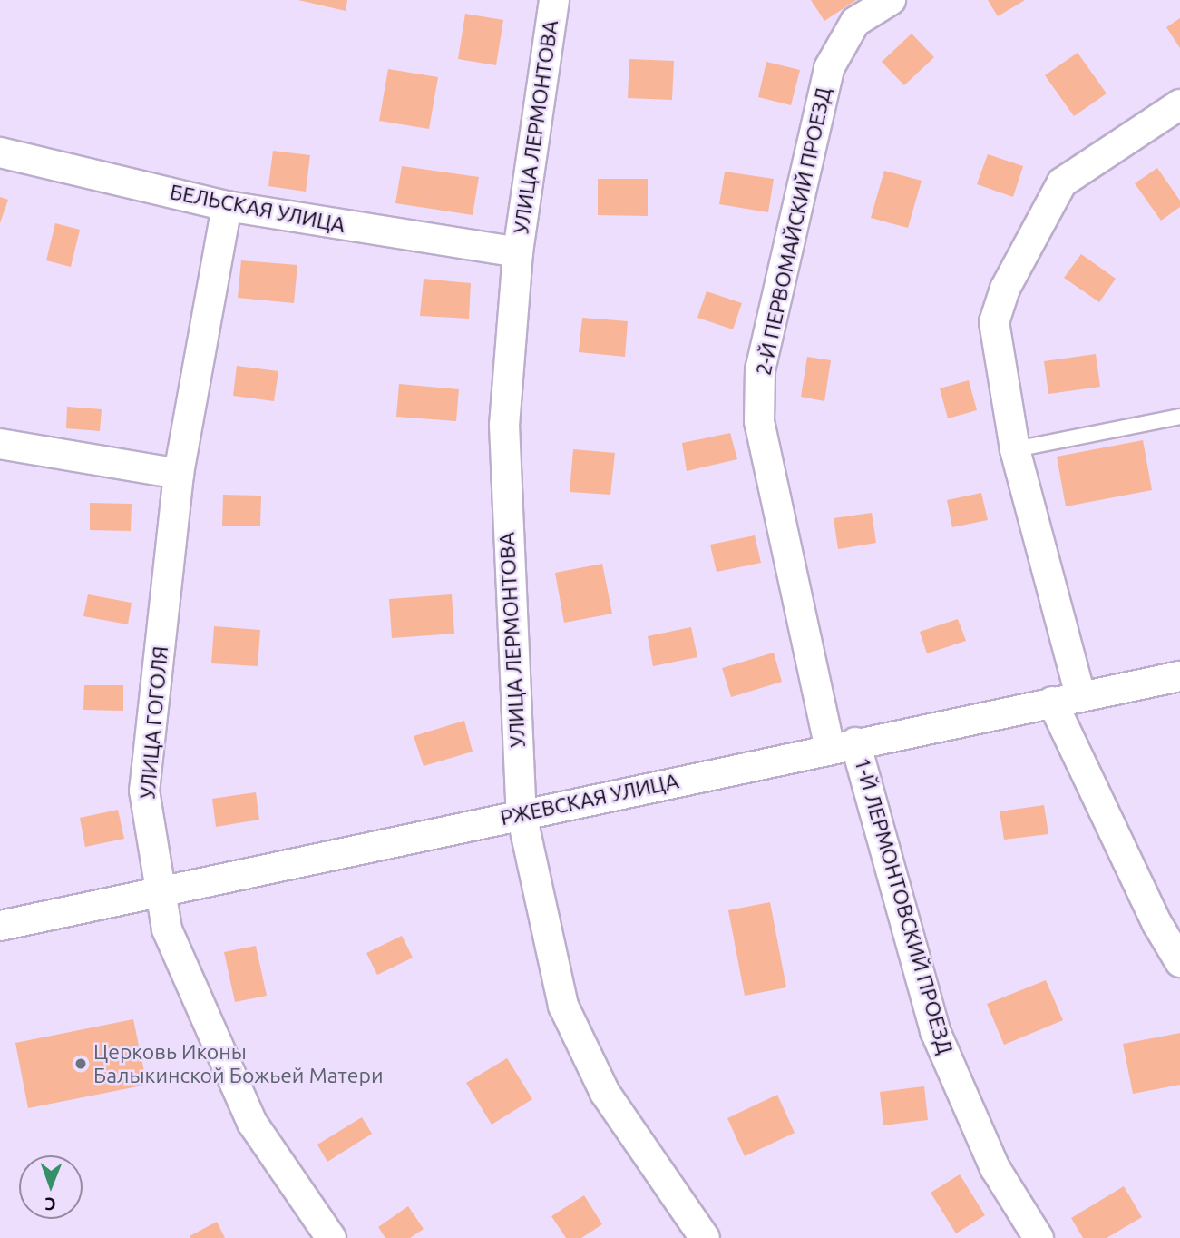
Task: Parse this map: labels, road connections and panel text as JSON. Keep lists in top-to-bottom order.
{
  "streets": {
    "street": [
      "УЛИЦА ЛЕРМОНТОВА",
      "БЕЛЬСКАЯ УЛИЦА",
      "2-Й ПЕРВОМАЙСКИЙ ПРОЕЗД",
      "УЛИЦА ГОГОЛЯ",
      "РЖЕВСКАЯ УЛИЦА",
      "1-Й ЛЕРМОНТОВСКИЙ ПРОЕЗД"
    ]
  },
  "crossings": [
    ["УЛИЦА ЛЕРМОНТОВА", "БЕЛЬСКАЯ УЛИЦА"],
    ["УЛИЦА ЛЕРМОНТОВА", "РЖЕВСКАЯ УЛИЦА"],
    ["БЕЛЬСКАЯ УЛИЦА", "УЛИЦА ГОГОЛЯ"],
    ["2-Й ПЕРВОМАЙСКИЙ ПРОЕЗД", "РЖЕВСКАЯ УЛИЦА"],
    ["2-Й ПЕРВОМАЙСКИЙ ПРОЕЗД", "1-Й ЛЕРМОНТОВСКИЙ ПРОЕЗД"],
    ["УЛИЦА ГОГОЛЯ", "РЖЕВСКАЯ УЛИЦА"],
    ["РЖЕВСКАЯ УЛИЦА", "1-Й ЛЕРМОНТОВСКИЙ ПРОЕЗД"]
  ],
  "places": ["Церковь Иконы Балыкинской Божьей Матери"],
  "north": "bottom"
}
